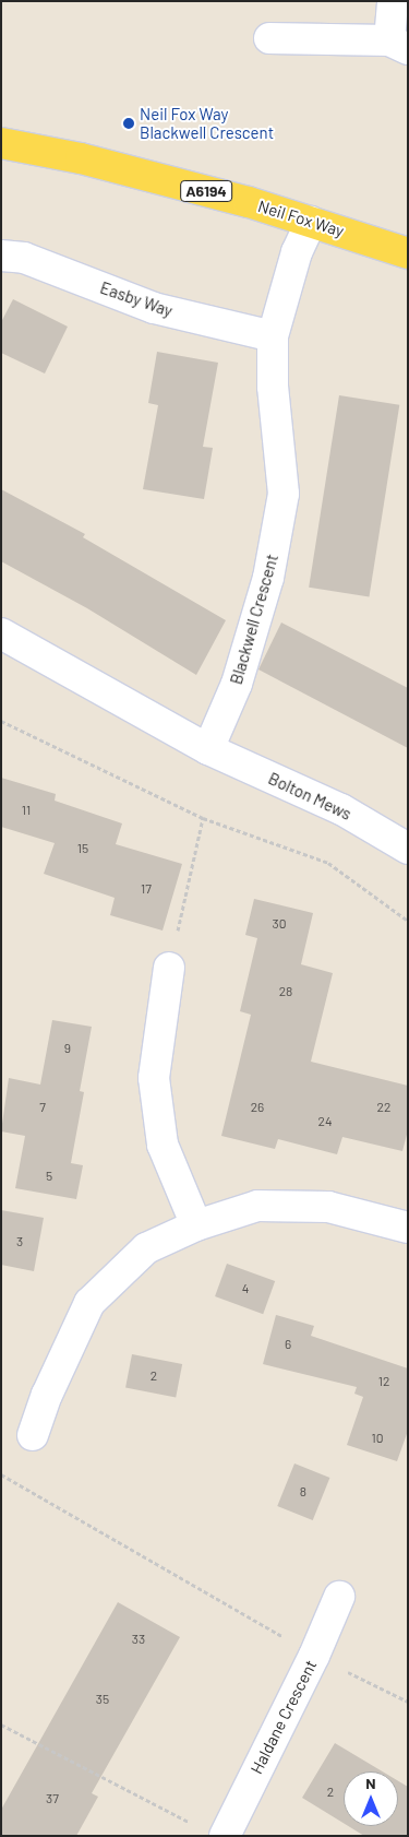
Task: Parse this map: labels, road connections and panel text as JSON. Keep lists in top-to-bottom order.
{
  "streets": {
    "main road": ["A6194", "Neil Fox Way"],
    "street": [
      "Easby Way",
      "Blackwell Crescent",
      "Bolton Mews",
      "Haldane Crescent"
    ]
  },
  "crossings": [
    ["Neil Fox Way", "Blackwell Crescent"],
    ["Easby Way", "Blackwell Crescent"],
    ["Blackwell Crescent", "Bolton Mews"]
  ],
  "places": ["Neil Fox Way Blackwell Crescent"],
  "house_numbers": [
    "11",
    "15",
    "17",
    "30",
    "28",
    "9",
    "7",
    "26",
    "22",
    "24",
    "5",
    "3",
    "4",
    "6",
    "2",
    "12",
    "10",
    "8",
    "33",
    "35",
    "2",
    "37"
  ],
  "north": "top"
}
